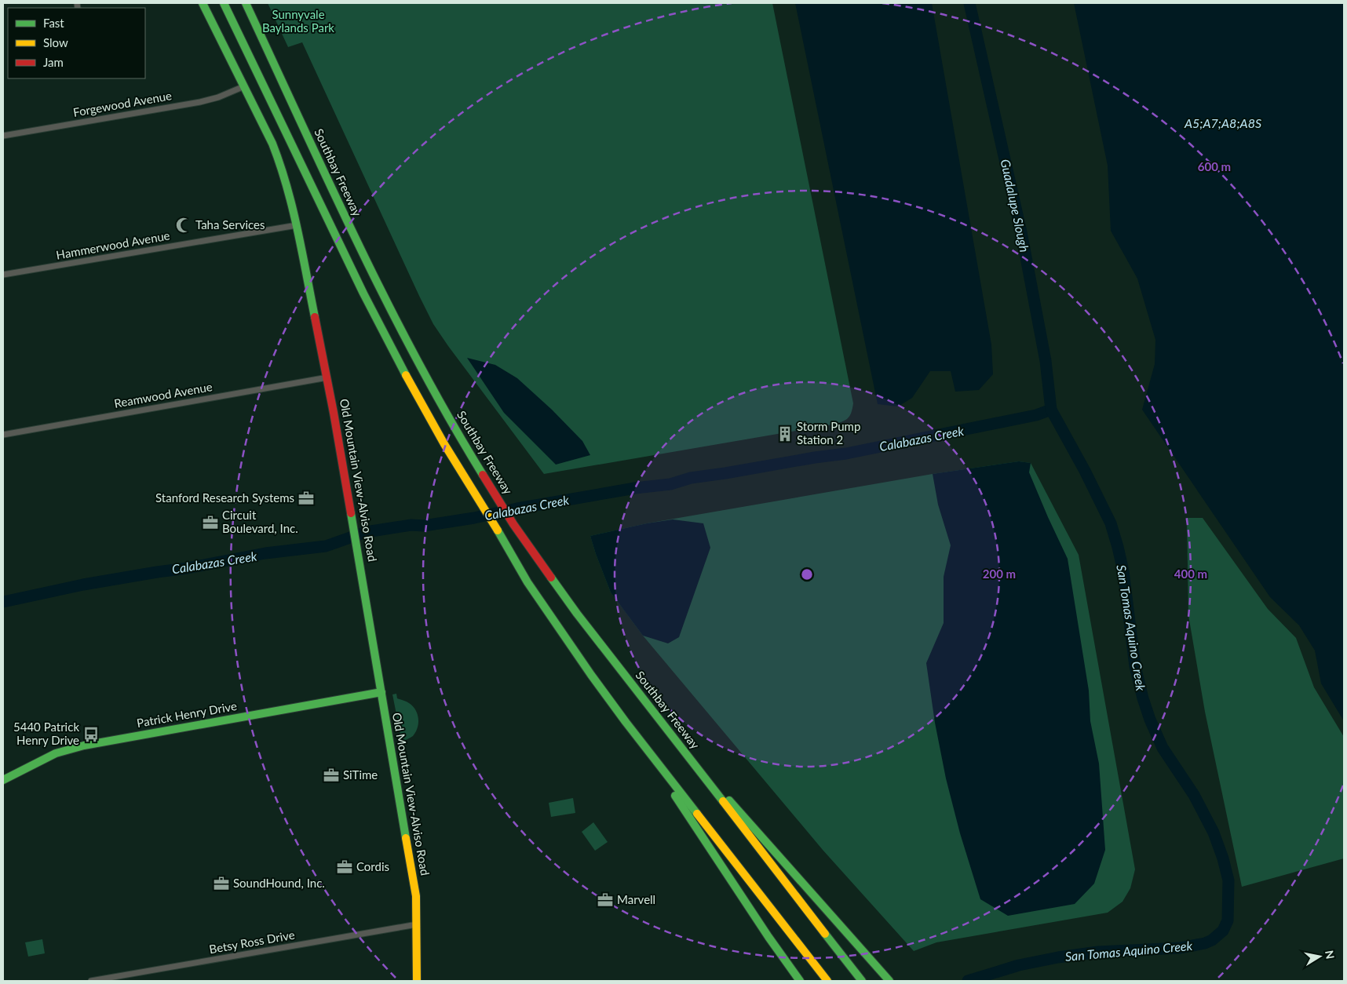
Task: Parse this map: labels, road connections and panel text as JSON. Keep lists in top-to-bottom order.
{
  "streets": {
    "main road": ["Southbay Freeway", "Old Mountain View-Alviso Road", "Patrick Henry Drive"],
    "street": [
      "Forgewood Avenue",
      "Hammerwood Avenue",
      "Reamwood Avenue",
      "Betsy Ross Drive"
    ]
  },
  "crossings": [
    ["Forgewood Avenue", "Old Mountain View-Alviso Road"],
    ["Hammerwood Avenue", "Old Mountain View-Alviso Road"],
    ["Reamwood Avenue", "Old Mountain View-Alviso Road"],
    ["Old Mountain View-Alviso Road", "Patrick Henry Drive"],
    ["Old Mountain View-Alviso Road", "Betsy Ross Drive"]
  ],
  "water": [
    "A5;A7;A8;A8S",
    "Guadalupe Slough",
    "Calabazas Creek",
    "San Tomas Aquino Creek"
  ],
  "parks": ["Sunnyvale Baylands Park"],
  "places": {
    "mosque": ["Taha Services"],
    "building": ["Storm Pump Station 2"],
    "office": [
      "Stanford Research Systems",
      "Circuit Boulevard, Inc.",
      "SiTime",
      "Cordis",
      "SoundHound, Inc.",
      "Marvell"
    ],
    "bus stop": ["5440 Patrick Henry Drive"]
  },
  "legend": ["Fast", "Slow", "Jam"],
  "north": "right",
  "rings": ["600 m", "200 m", "400 m"]
}
